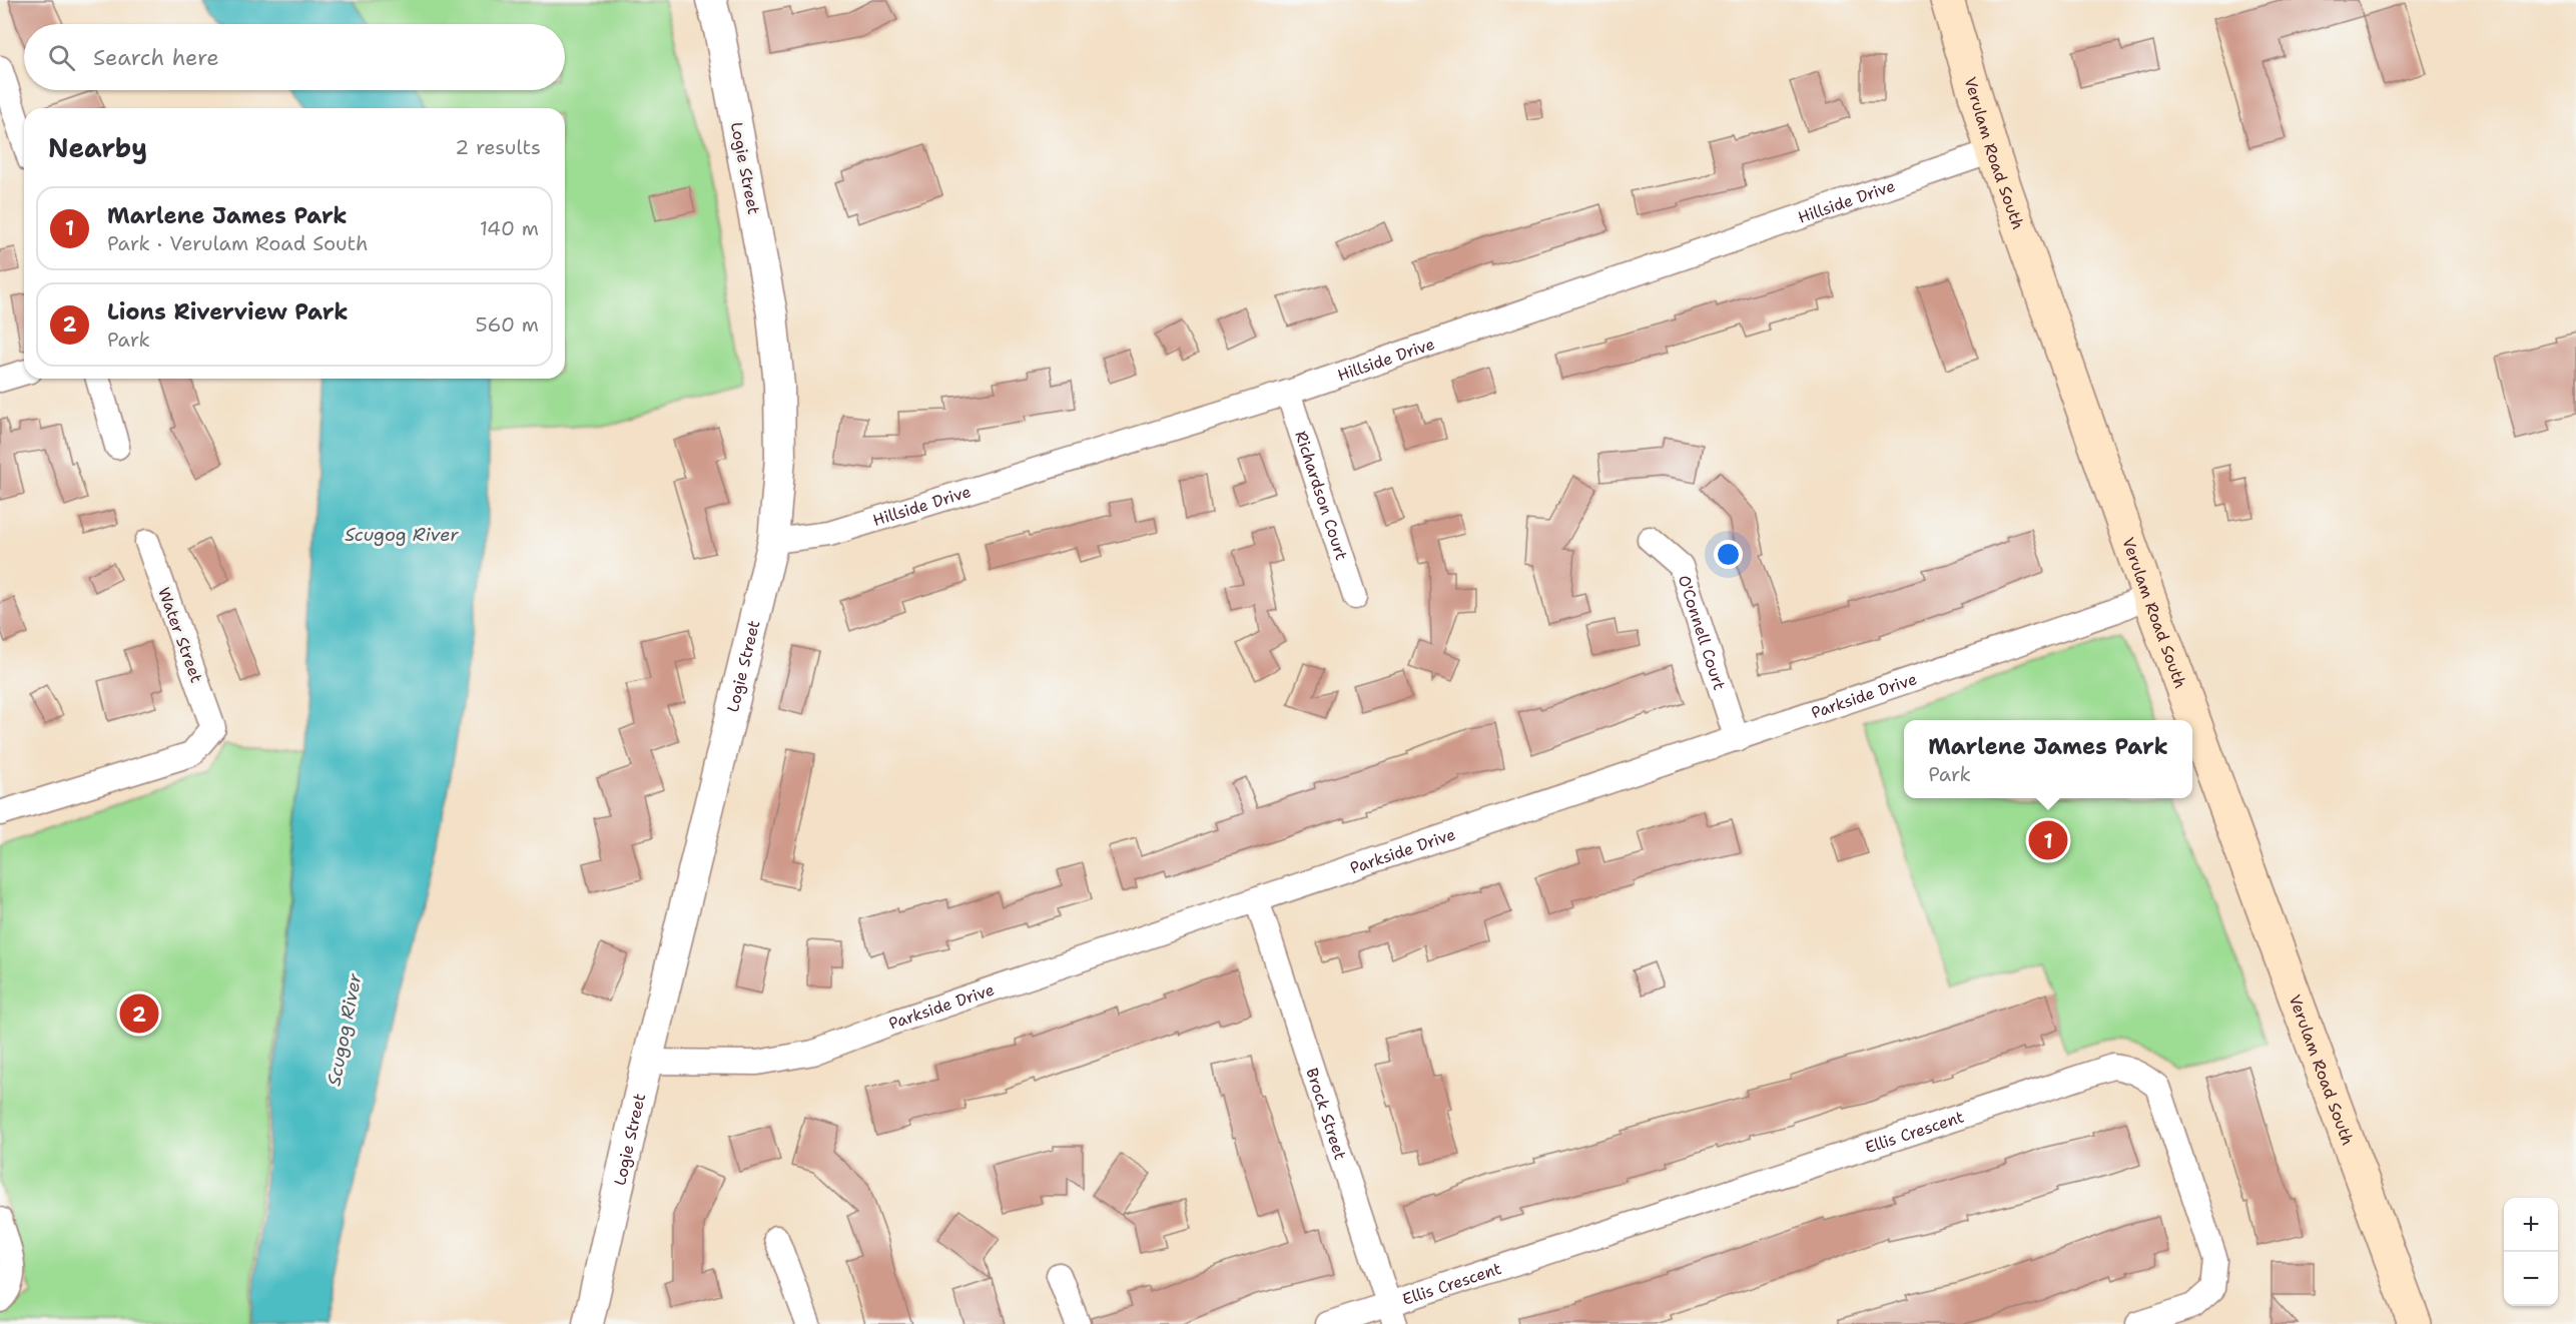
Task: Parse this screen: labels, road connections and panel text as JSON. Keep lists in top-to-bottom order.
{
  "streets": {
    "main road": ["Verulam Road South"],
    "street": [
      "Logie Street",
      "Hillside Drive",
      "Richardson Court",
      "O'Connell Court",
      "Water Street",
      "Parkside Drive",
      "Brock Street",
      "Ellis Crescent"
    ]
  },
  "crossings": [
    ["Verulam Road South", "Hillside Drive"],
    ["Verulam Road South", "Parkside Drive"],
    ["Logie Street", "Hillside Drive"],
    ["Logie Street", "Parkside Drive"],
    ["Hillside Drive", "Richardson Court"],
    ["O'Connell Court", "Parkside Drive"],
    ["Parkside Drive", "Brock Street"],
    ["Brock Street", "Ellis Crescent"]
  ],
  "water": ["Scugog River"],
  "page": {
    "search": "Search here",
    "heading": ["Nearby", "2 results"],
    "list": [
      {
        "mark": "1",
        "name": "Marlene James Park",
        "note": "Park · Verulam Road South",
        "value": "140 m"
      },
      {
        "mark": "2",
        "name": "Lions Riverview Park",
        "note": "Park",
        "value": "560 m"
      }
    ],
    "popup": ["Marlene James Park", "Park"],
    "pins": ["1", "2"],
    "map_buttons": ["+", "−"]
  }
}
